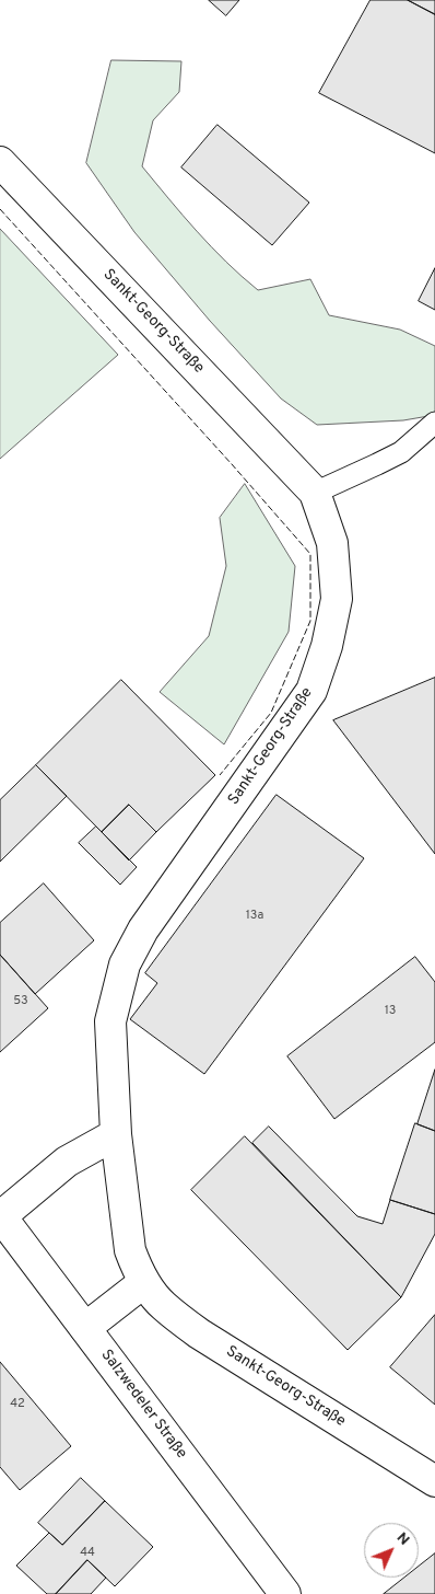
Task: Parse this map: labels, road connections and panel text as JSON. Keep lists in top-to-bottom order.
{
  "streets": {
    "street": ["Sankt-Georg-Straße", "Salzwedeler Straße"]
  },
  "house_numbers": [
    "13a",
    "53",
    "13",
    "42",
    "44"
  ],
  "north": "top right"
}
